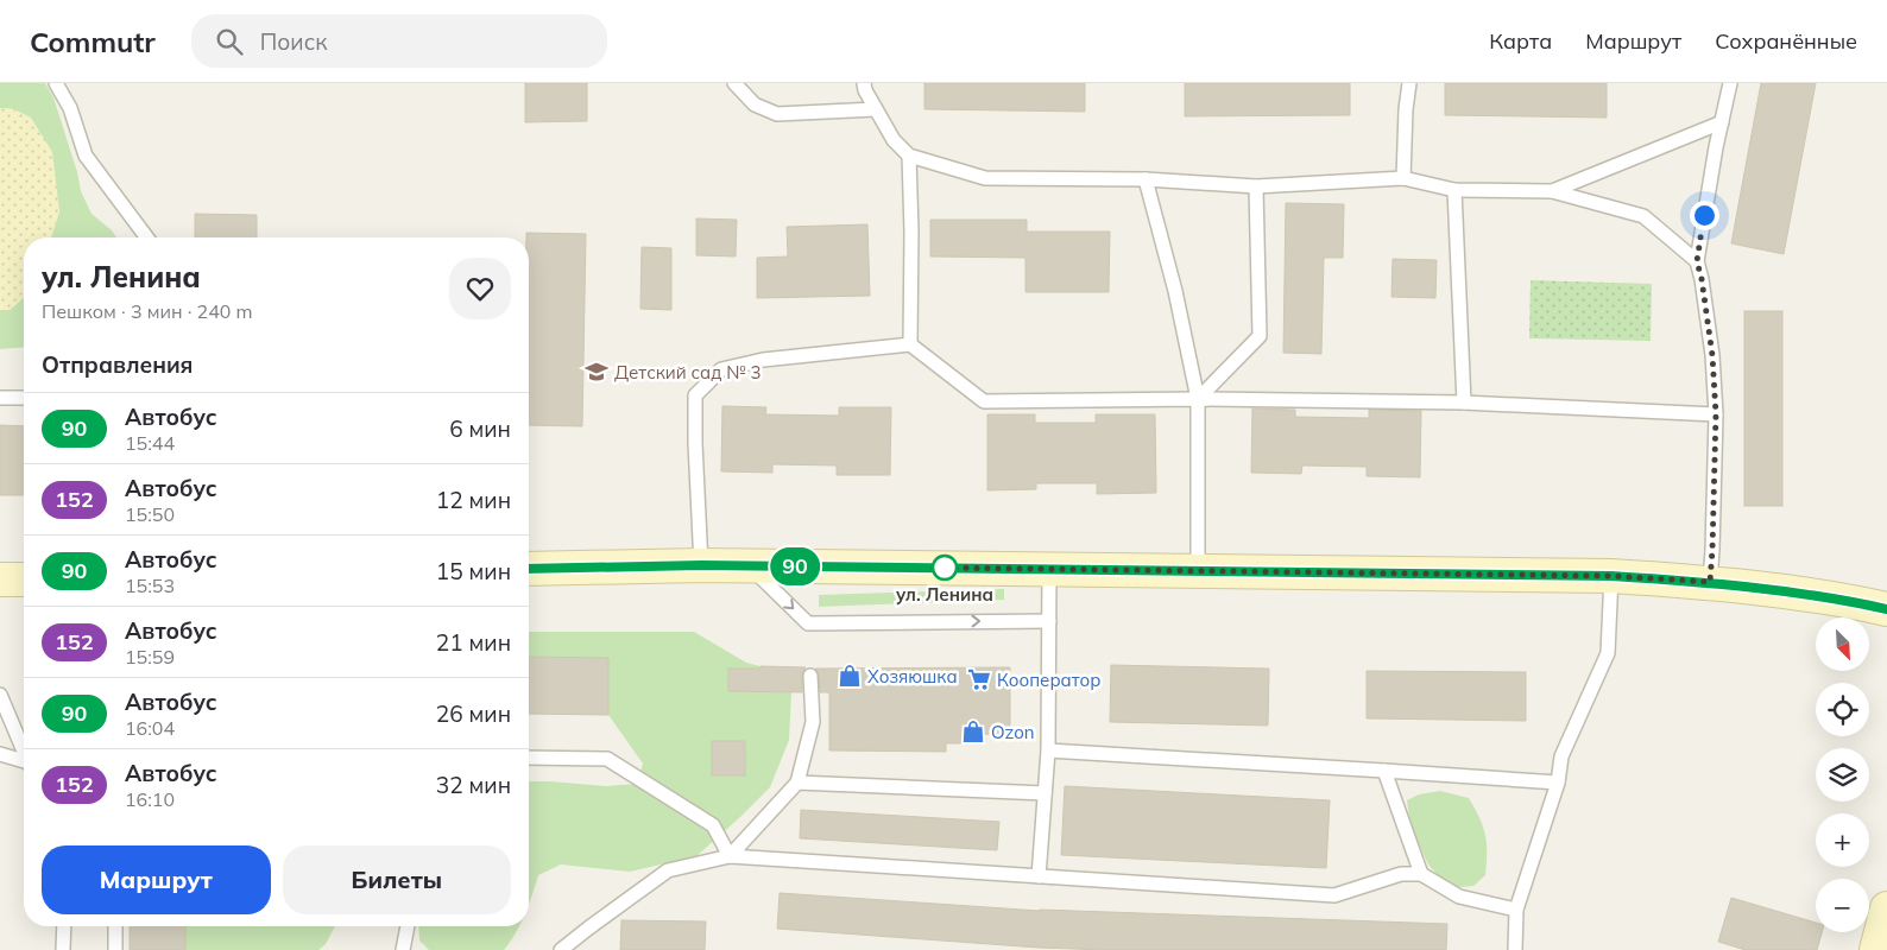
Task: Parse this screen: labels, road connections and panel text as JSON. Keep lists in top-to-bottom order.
{
  "places": {
    "school or university": ["Детский сад № 3"],
    "other": ["ул. Ленина"],
    "shop": ["Хозяюшка", "Ozon"],
    "supermarket": ["Кооператор"]
  },
  "lines": ["bus line 90"],
  "north": "bottom right",
  "page": {
    "header": "Commutr",
    "search": "Поиск",
    "nav": ["Карта", "Маршрут", "Сохранённые"],
    "on_map": "90",
    "heading": [
      ["ул. Ленина", "Пешком · 3 мин · 240 m"],
      "Отправления"
    ],
    "list": [
      {
        "mark": "90",
        "name": "Автобус",
        "note": "15:44",
        "value": "6 мин"
      },
      {
        "mark": "152",
        "name": "Автобус",
        "note": "15:50",
        "value": "12 мин"
      },
      {
        "mark": "90",
        "name": "Автобус",
        "note": "15:53",
        "value": "15 мин"
      },
      {
        "mark": "152",
        "name": "Автобус",
        "note": "15:59",
        "value": "21 мин"
      },
      {
        "mark": "90",
        "name": "Автобус",
        "note": "16:04",
        "value": "26 мин"
      },
      {
        "mark": "152",
        "name": "Автобус",
        "note": "16:10",
        "value": "32 мин"
      }
    ],
    "map_buttons": ["+", "−"],
    "buttons": ["Маршрут", "Билеты"]
  }
}
